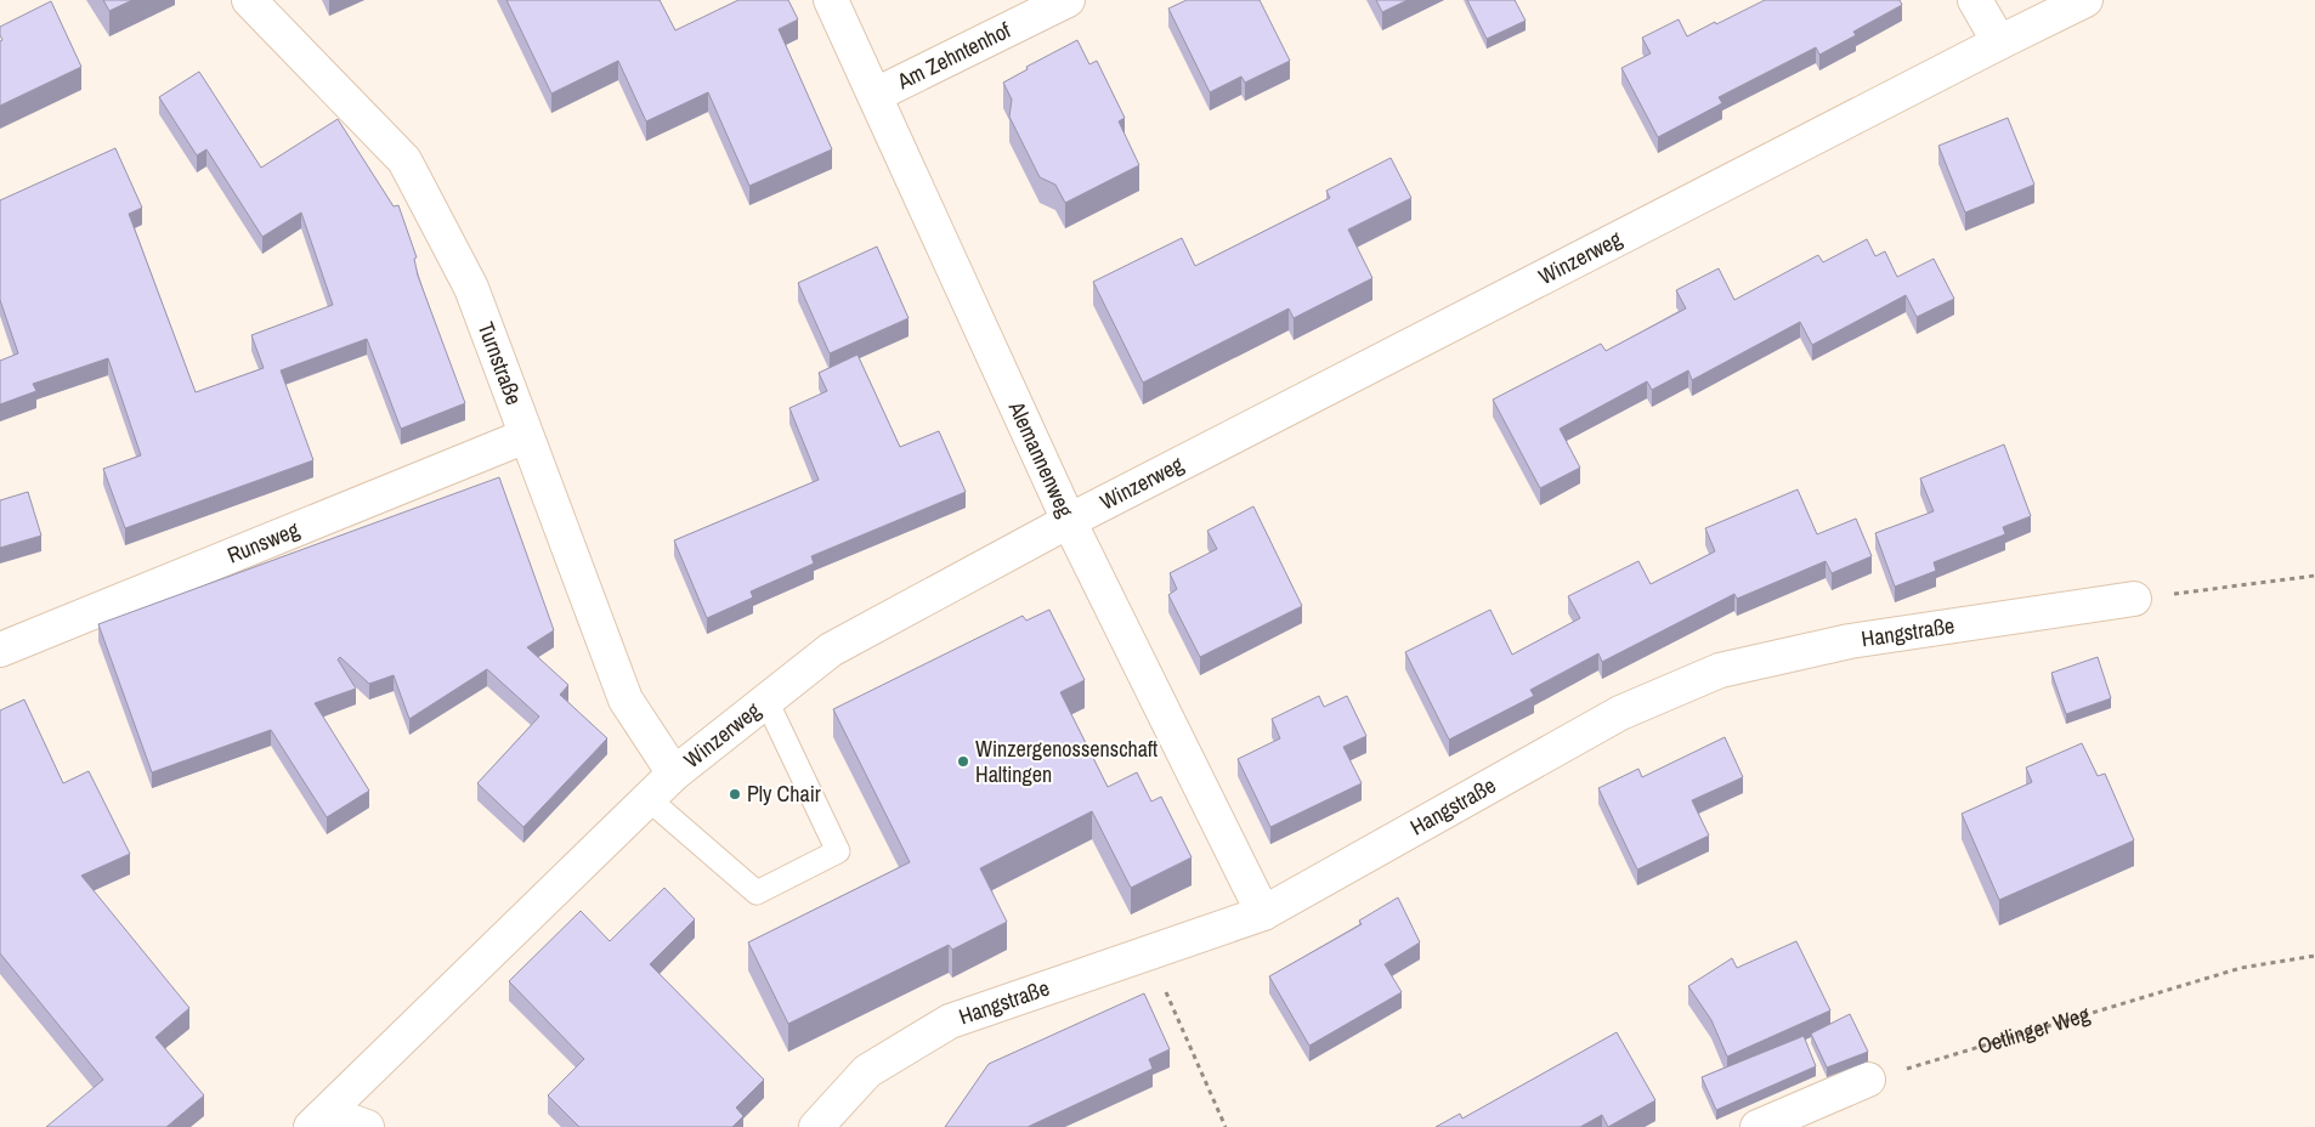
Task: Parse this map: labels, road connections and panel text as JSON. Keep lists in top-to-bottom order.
{
  "streets": {
    "street": [
      "Am Zehntenhof",
      "Winzerweg",
      "Turnstraße",
      "Alemannenweg",
      "Runsweg",
      "Hangstraße"
    ],
    "path": ["Oetlinger Weg"]
  },
  "crossings": [
    ["Am Zehntenhof", "Alemannenweg"],
    ["Winzerweg", "Turnstraße"],
    ["Winzerweg", "Alemannenweg"],
    ["Turnstraße", "Runsweg"],
    ["Alemannenweg", "Hangstraße"]
  ],
  "places": ["Winzergenossenschaft Haltingen", "Ply Chair"]
}
